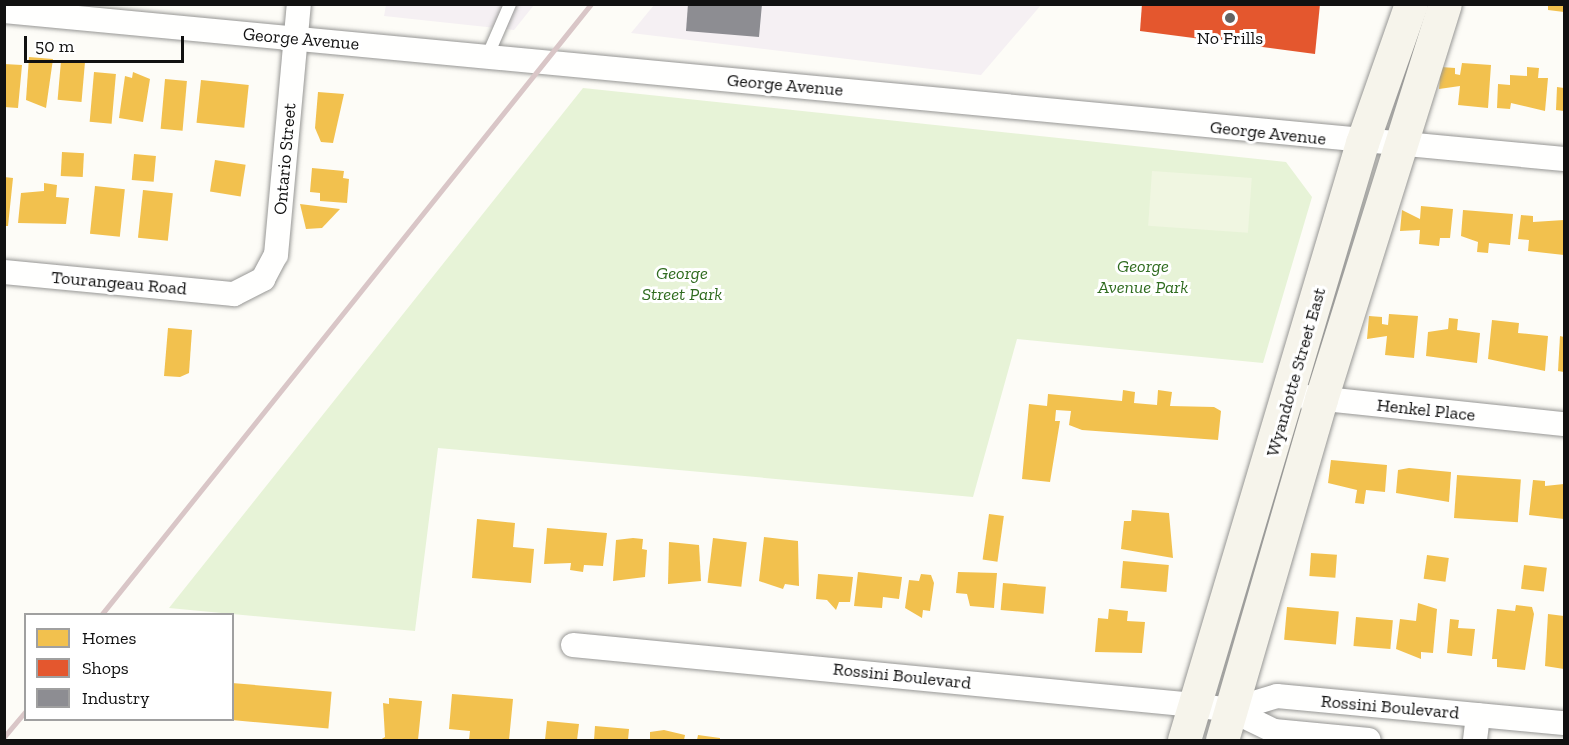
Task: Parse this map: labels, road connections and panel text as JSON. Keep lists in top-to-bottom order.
{
  "streets": {
    "main road": ["Wyandotte Street East"],
    "street": [
      "George Avenue",
      "Ontario Street",
      "Tourangeau Road",
      "Henkel Place",
      "Rossini Boulevard"
    ]
  },
  "crossings": [
    ["George Avenue", "Ontario Street"],
    ["George Avenue", "Wyandotte Street East"],
    ["Ontario Street", "Tourangeau Road"],
    ["Wyandotte Street East", "Henkel Place"],
    ["Wyandotte Street East", "Rossini Boulevard"]
  ],
  "parks": ["George Avenue Park", "George Street Park"],
  "places": ["No Frills"],
  "legend": ["Homes", "Shops", "Industry"],
  "scale_bar": "50 m"
}
